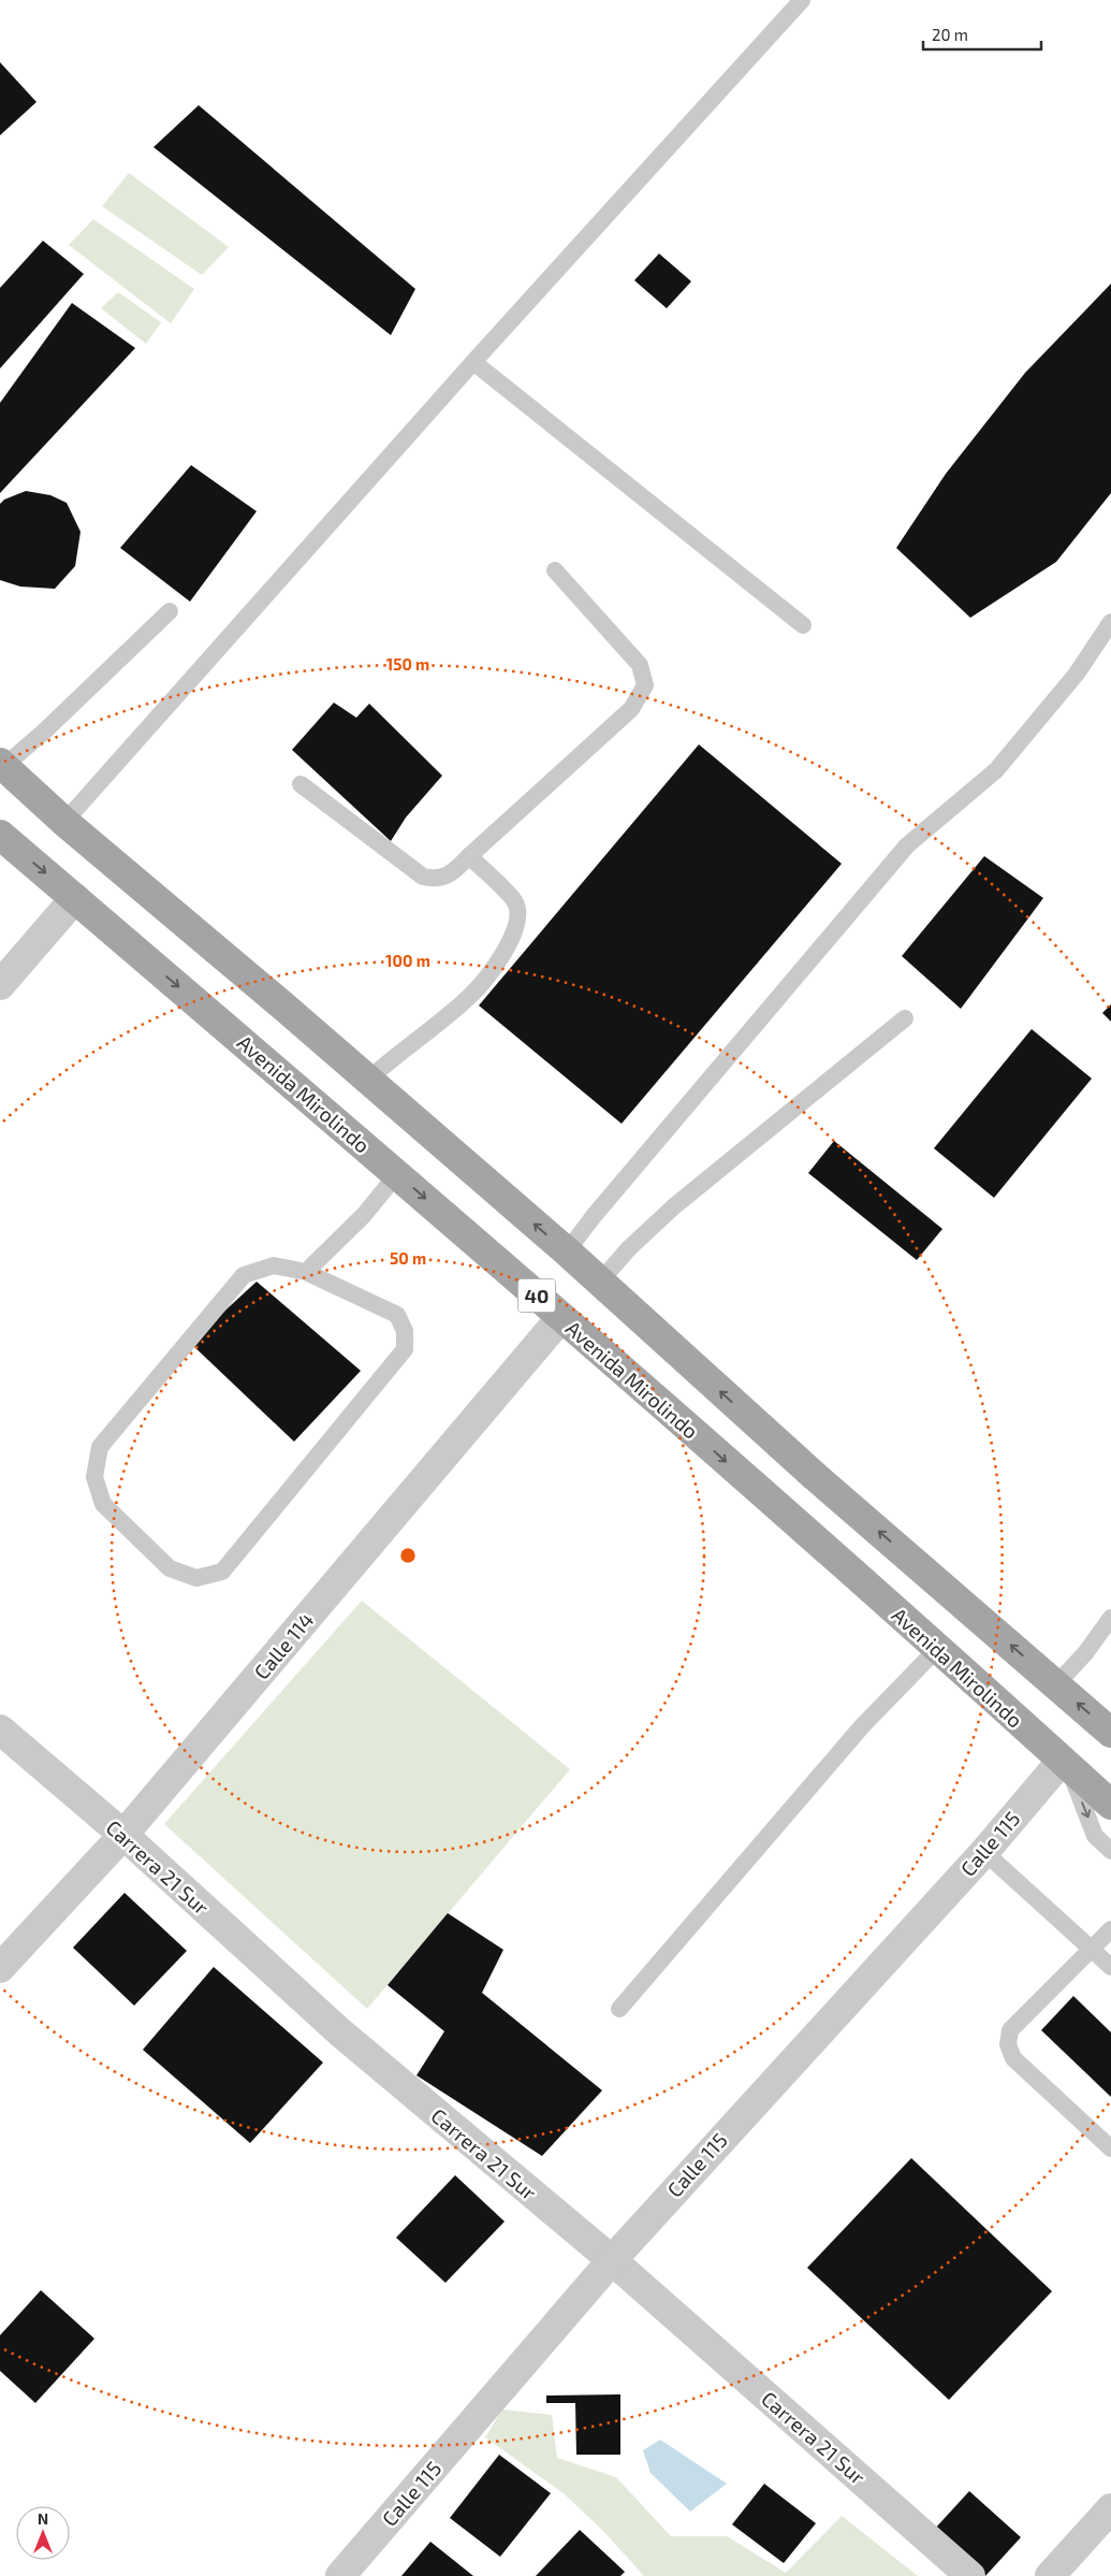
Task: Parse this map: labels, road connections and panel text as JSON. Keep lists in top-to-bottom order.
{
  "streets": {
    "main road": ["Avenida Mirolindo", "40"],
    "street": ["Calle 114", "Calle 115", "Carrera 21 Sur"]
  },
  "crossings": [
    ["Avenida Mirolindo", "Calle 114"],
    ["Avenida Mirolindo", "Calle 115"],
    ["Calle 114", "Carrera 21 Sur"],
    ["Calle 115", "Carrera 21 Sur"]
  ],
  "scale_bar": "20 m",
  "north": "top",
  "rings": ["150 m", "100 m", "50 m"]
}
